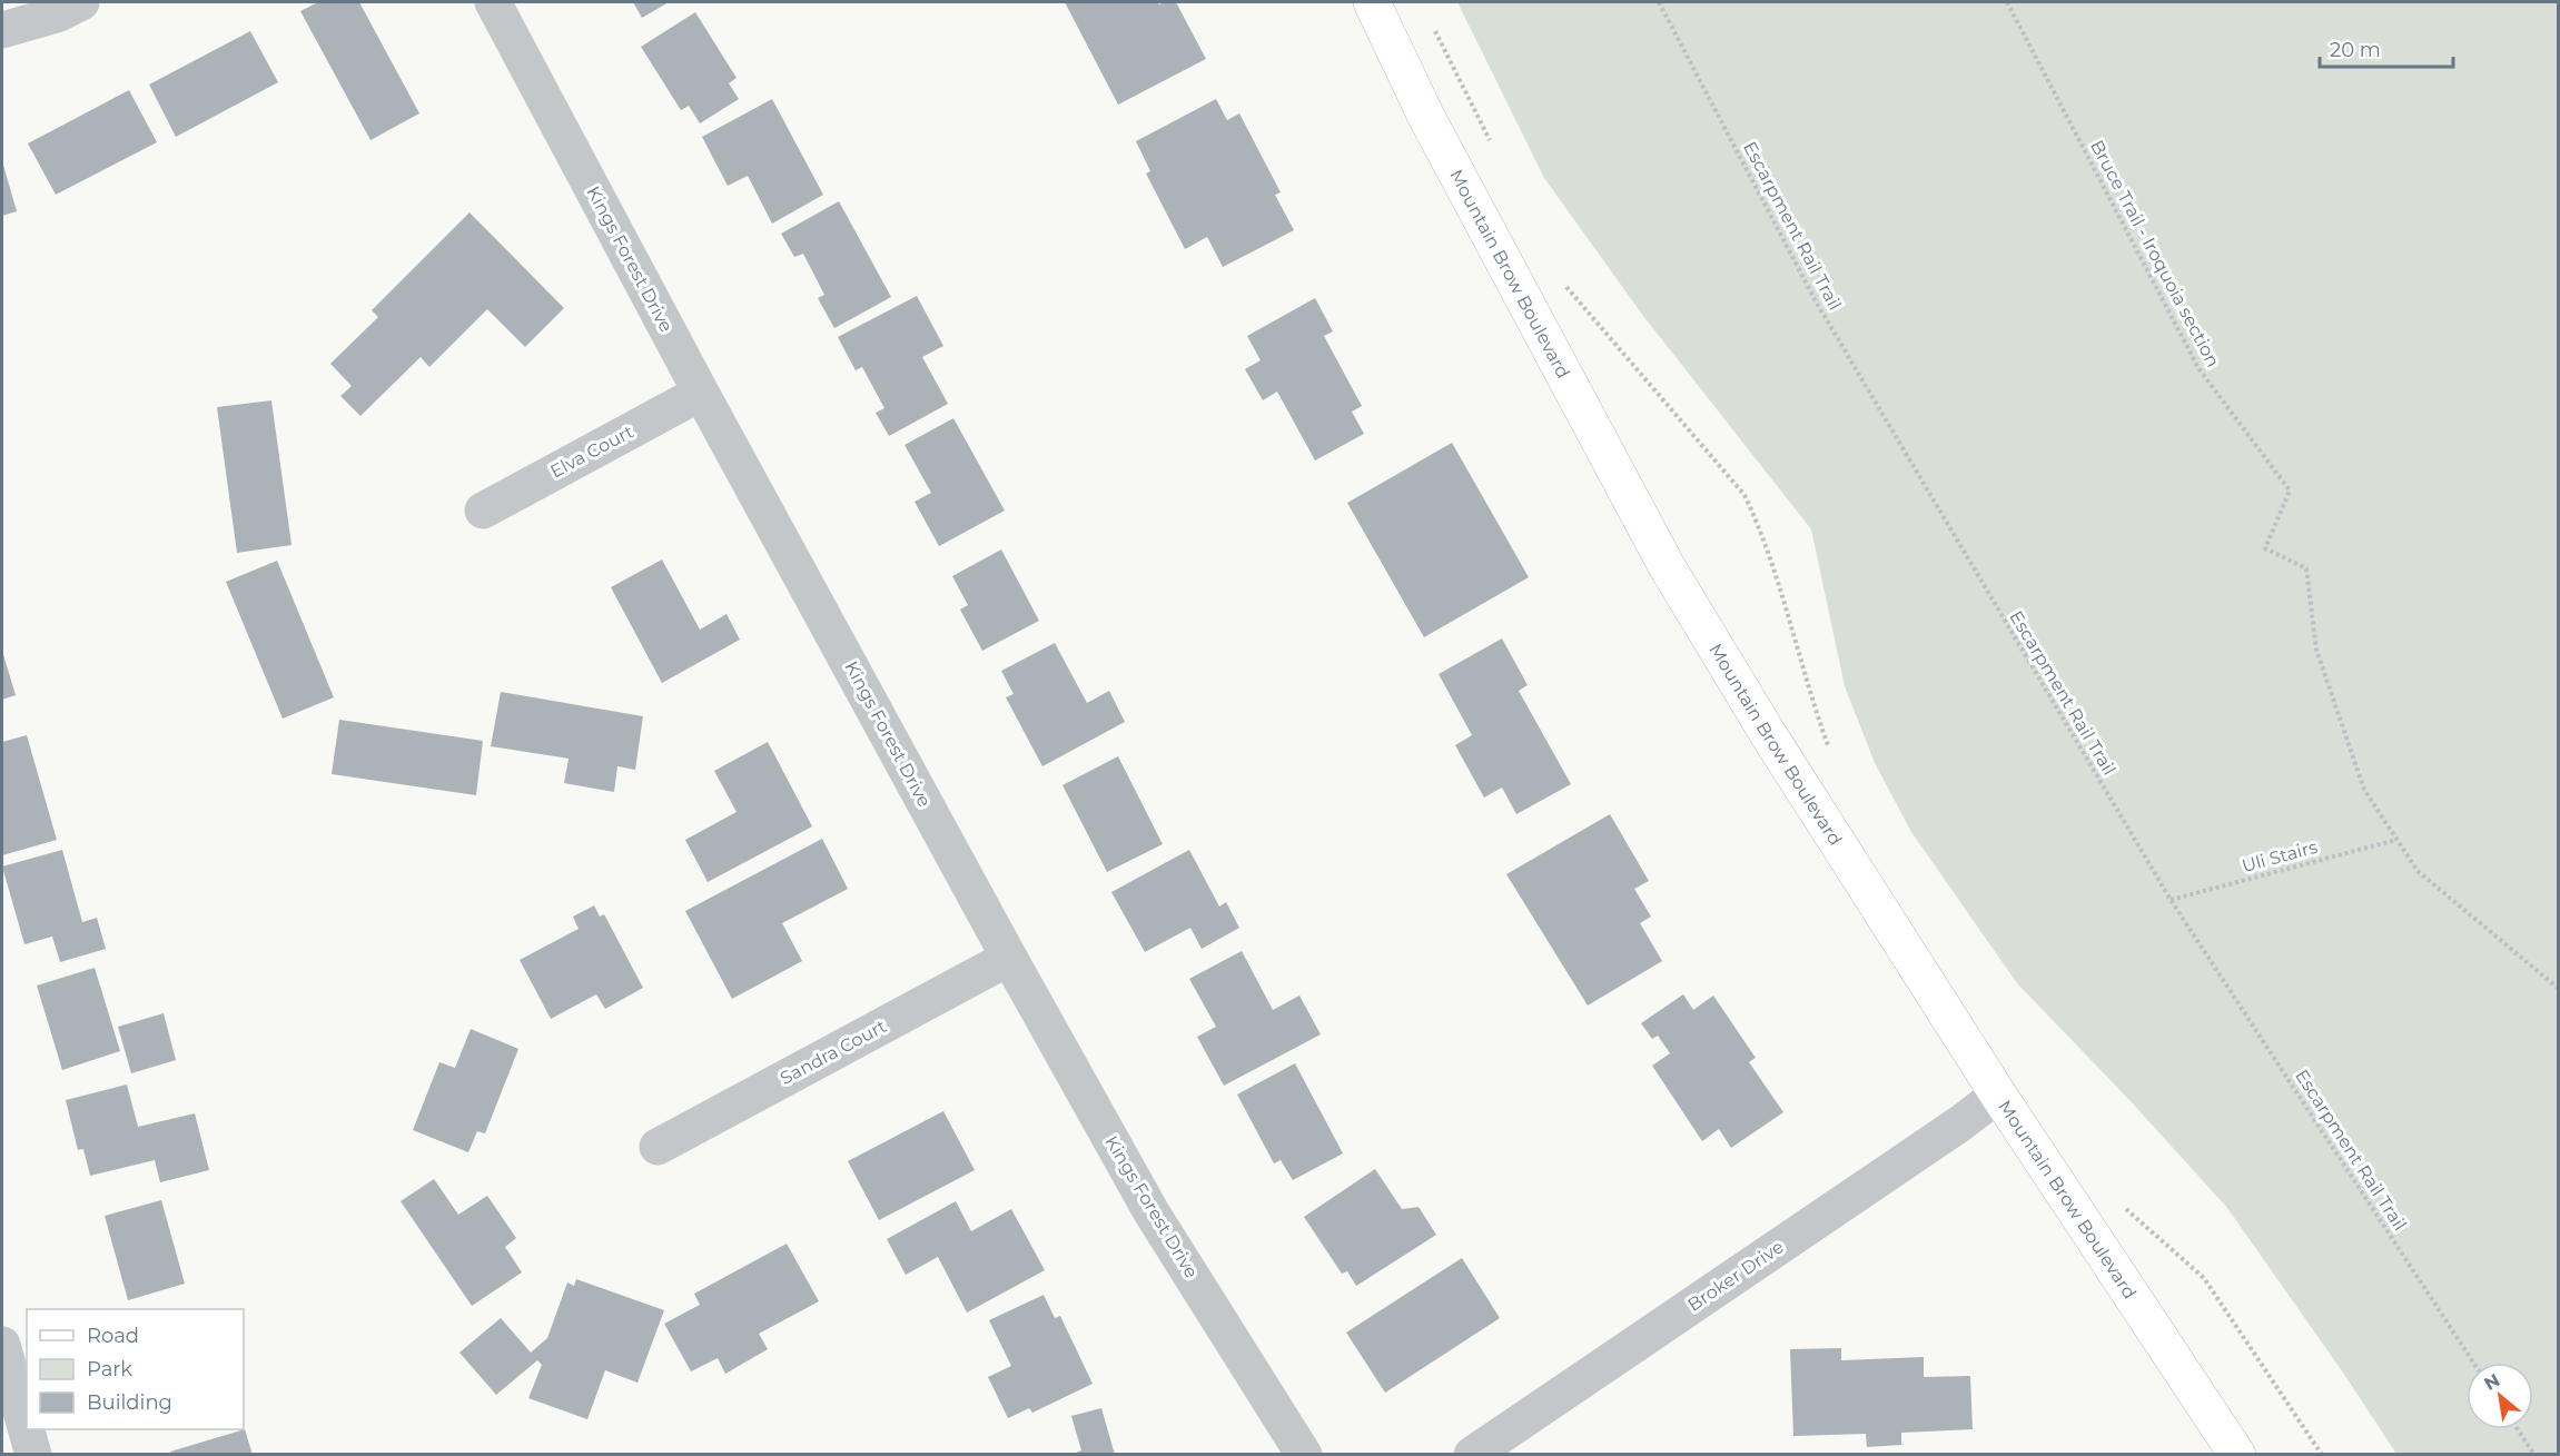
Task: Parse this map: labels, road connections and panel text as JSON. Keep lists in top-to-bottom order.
{
  "streets": {
    "main road": ["Mountain Brow Boulevard"],
    "street": [
      "Kings Forest Drive",
      "Elva Court",
      "Sandra Court",
      "Broker Drive"
    ],
    "path": ["Escarpment Rail Trail", "Bruce Trail - Iroquoia section", "Uli Stairs"]
  },
  "crossings": [
    ["Escarpment Rail Trail", "Uli Stairs"],
    ["Bruce Trail - Iroquoia section", "Uli Stairs"],
    ["Kings Forest Drive", "Elva Court"],
    ["Kings Forest Drive", "Sandra Court"],
    ["Mountain Brow Boulevard", "Broker Drive"]
  ],
  "legend": ["Road", "Park", "Building"],
  "scale_bar": "20 m",
  "north": "top left"
}
